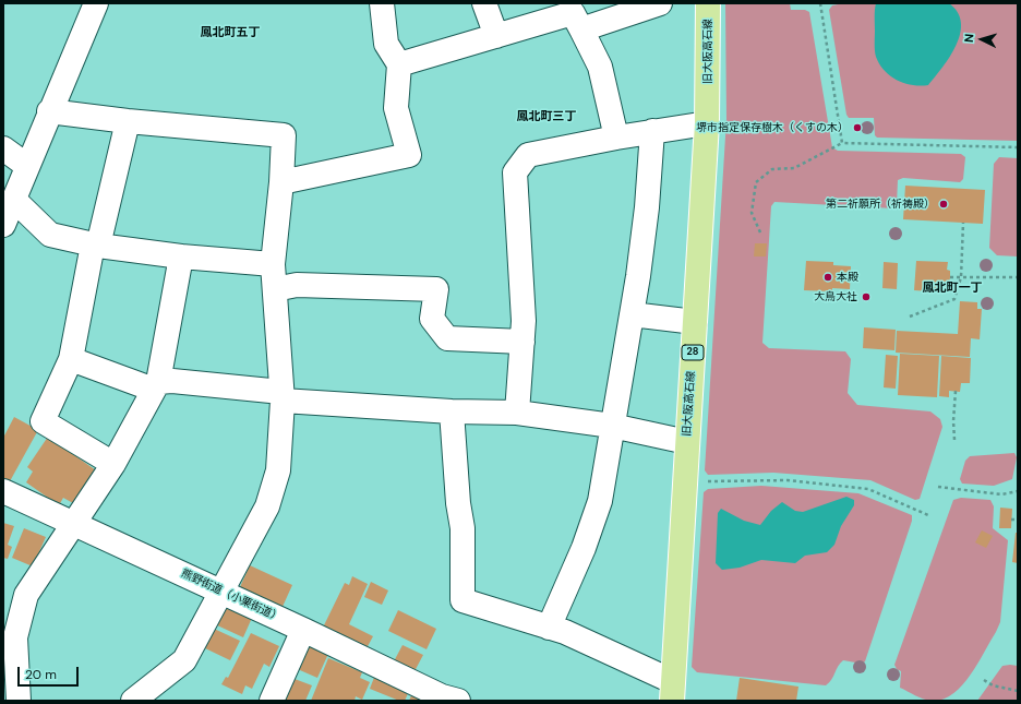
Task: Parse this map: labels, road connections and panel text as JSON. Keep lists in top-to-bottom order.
{
  "streets": {
    "main road": ["旧大阪高石線", "28"],
    "street": ["熊野街道（小栗街道）"]
  },
  "districts": ["鳳北町五丁", "鳳北町三丁", "鳳北町一丁"],
  "places": [
    "堺市指定保存樹木（くすの木）",
    "第二祈願所（祈祷殿）",
    "本殿",
    "大鳥大社"
  ],
  "scale_bar": "20 m",
  "north": "left"
}
